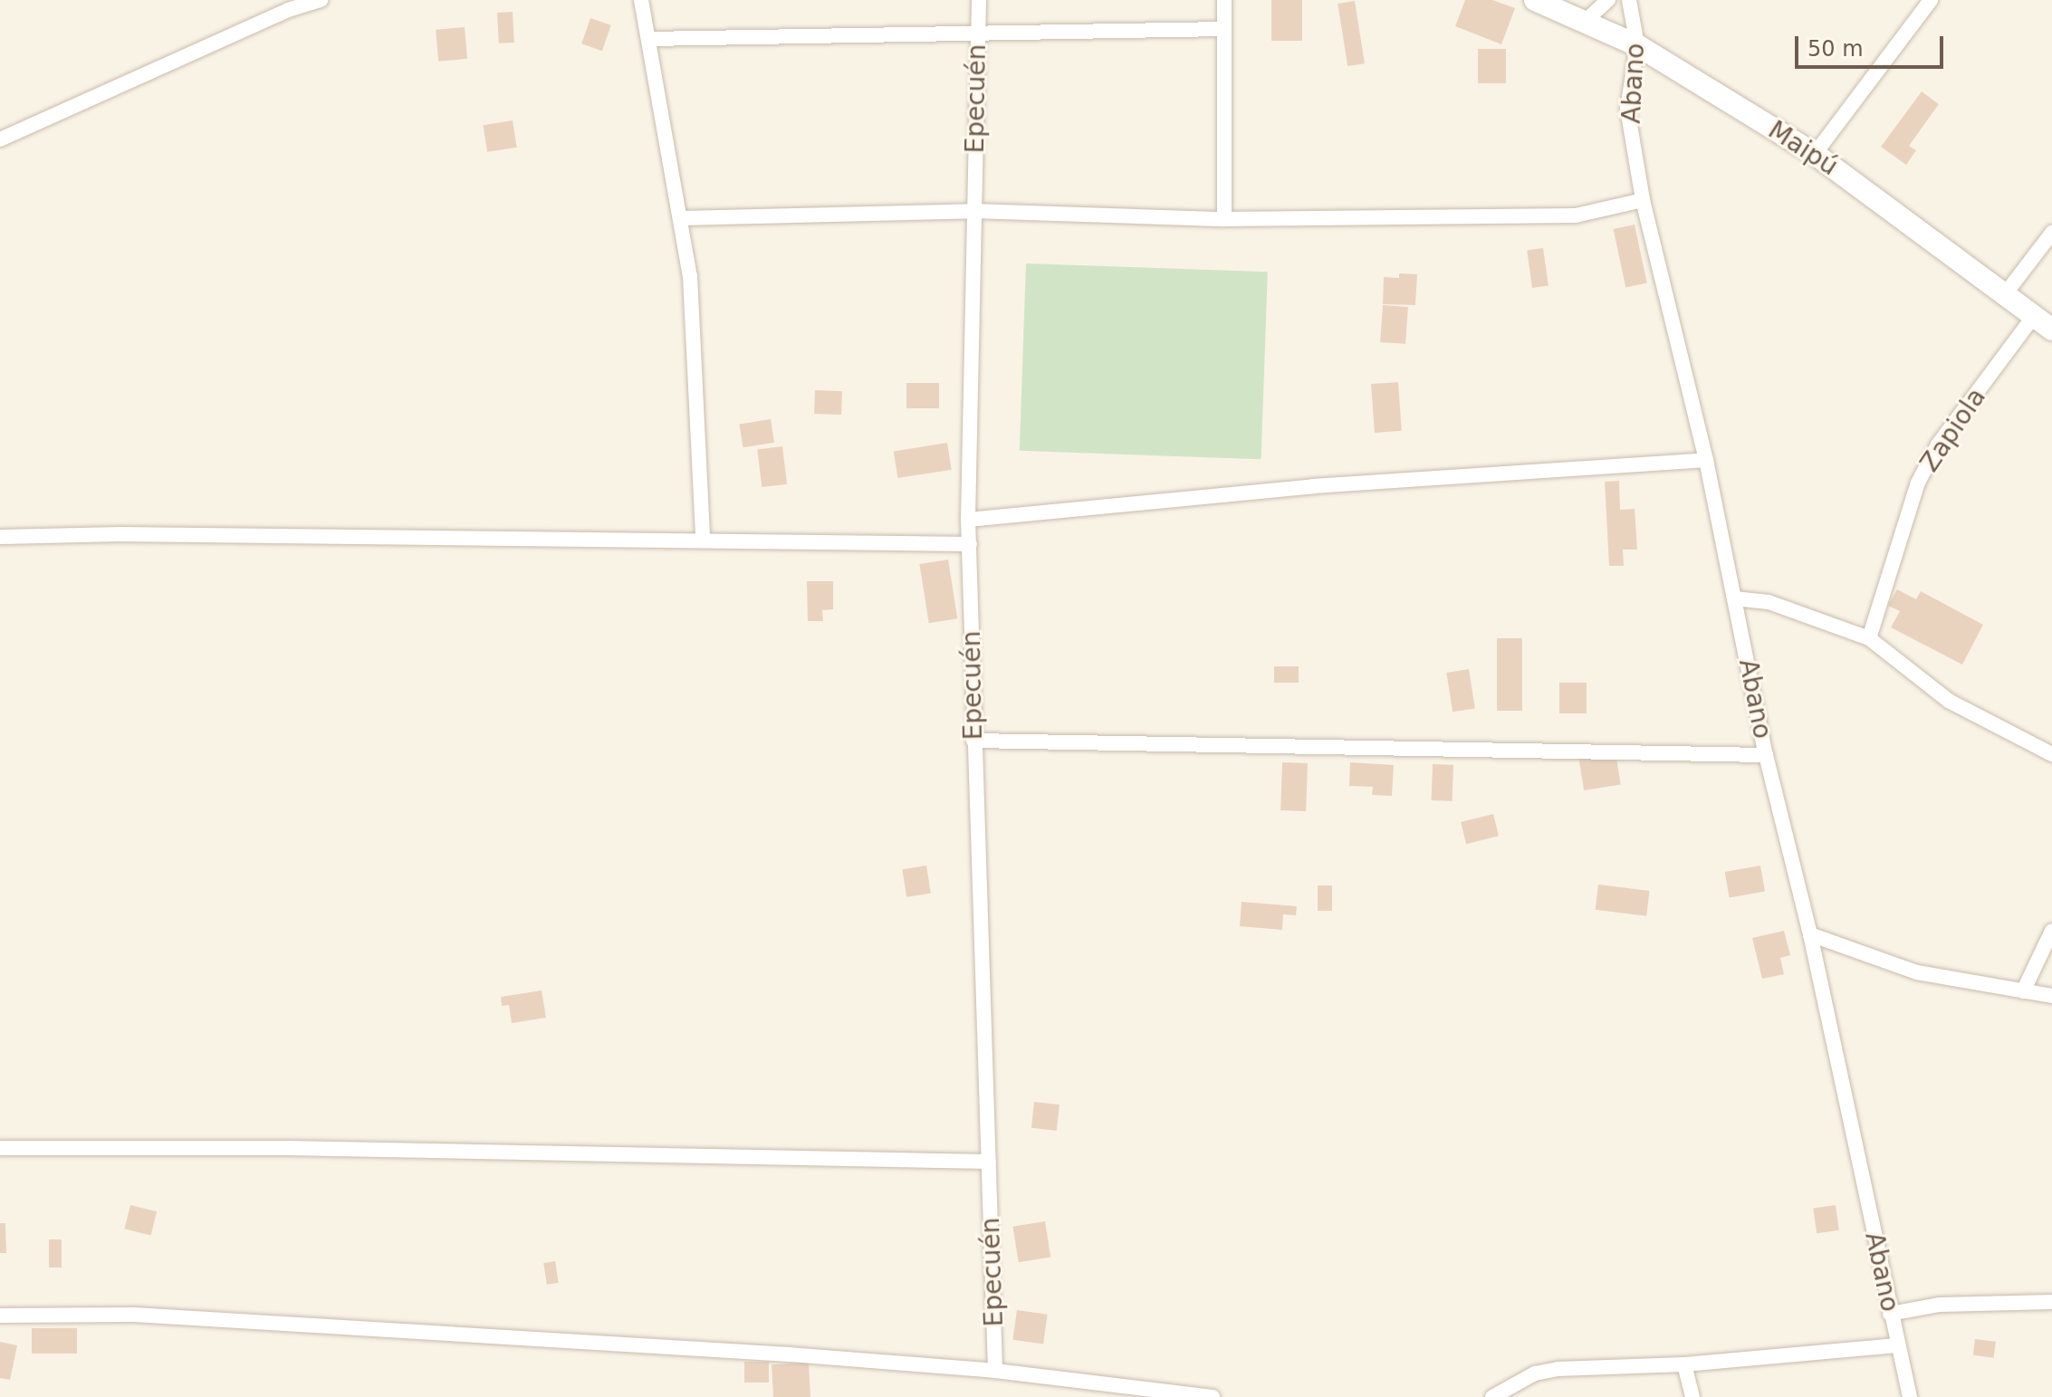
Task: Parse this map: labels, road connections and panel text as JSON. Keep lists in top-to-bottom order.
{
  "streets": {
    "main road": ["Maipú"],
    "street": ["Abano", "Epecuén", "Zapiola"]
  },
  "crossings": [
    ["Abano", "Maipú"],
    ["Maipú", "Zapiola"]
  ],
  "scale_bar": "50 m"
}
